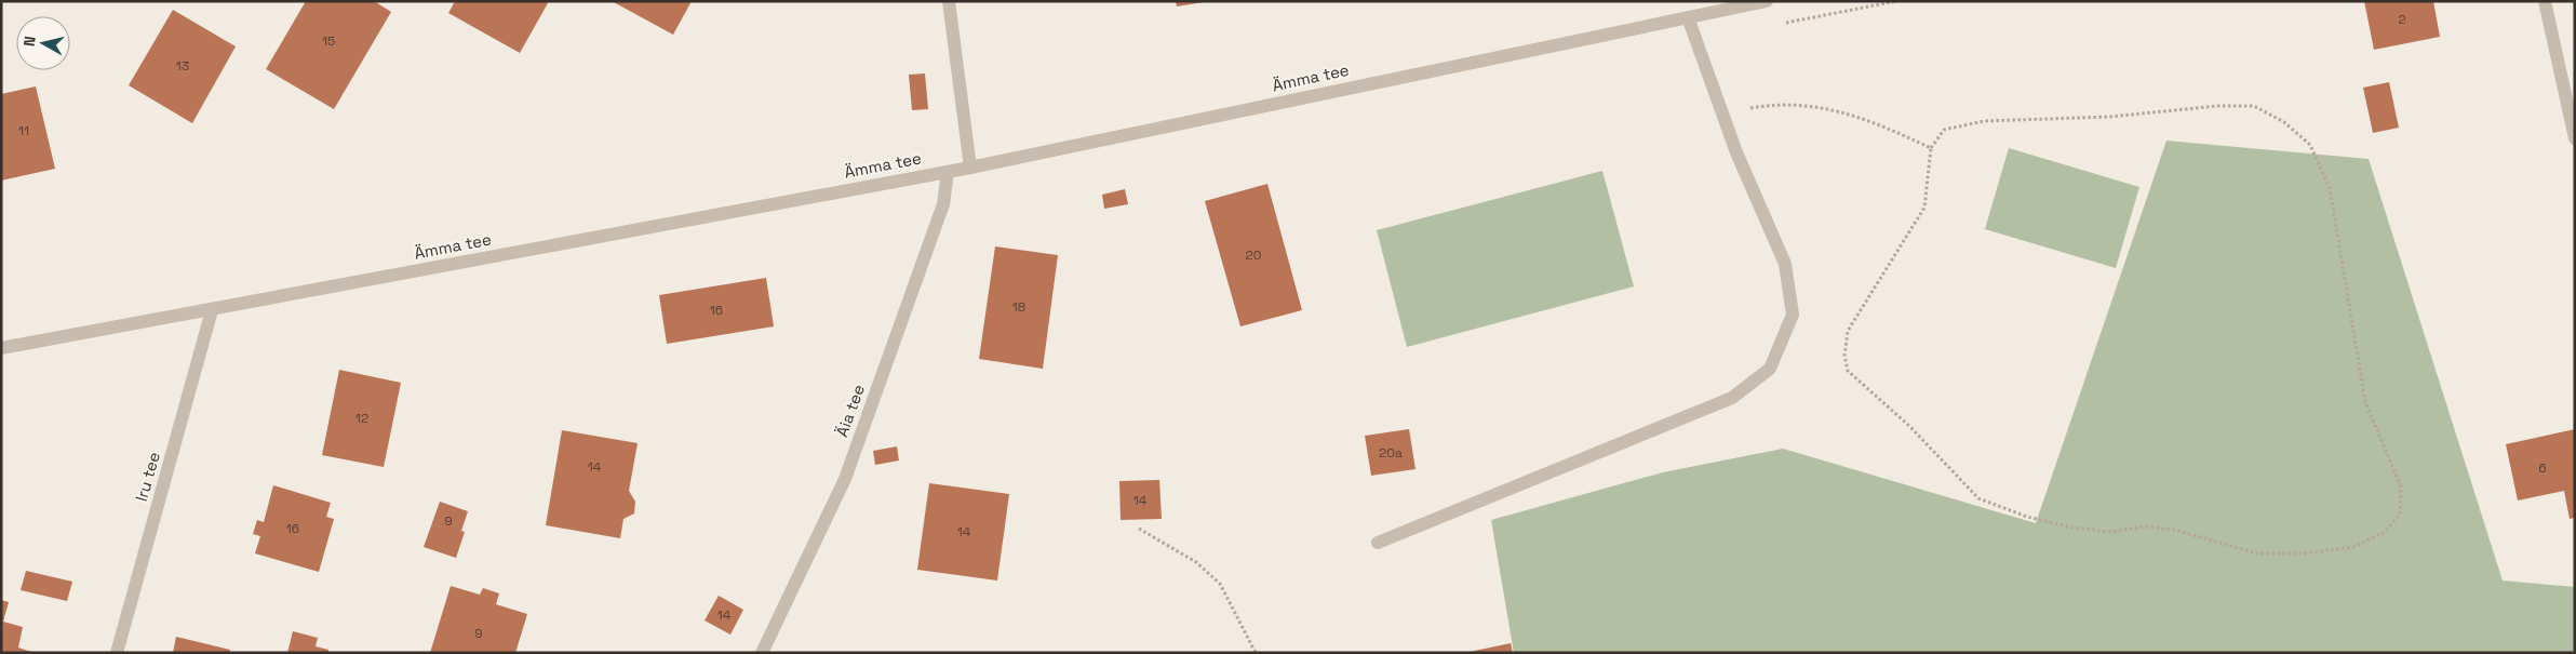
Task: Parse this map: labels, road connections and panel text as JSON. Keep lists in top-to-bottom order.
{
  "streets": {
    "street": ["Ämma tee", "Äia tee", "Iru tee"]
  },
  "crossings": [
    ["Ämma tee", "Äia tee"],
    ["Ämma tee", "Iru tee"]
  ],
  "house_numbers": [
    "2",
    "15",
    "13",
    "11",
    "20",
    "18",
    "16",
    "12",
    "20a",
    "14",
    "6",
    "14",
    "9",
    "16",
    "14",
    "14",
    "9"
  ],
  "north": "left"
}
